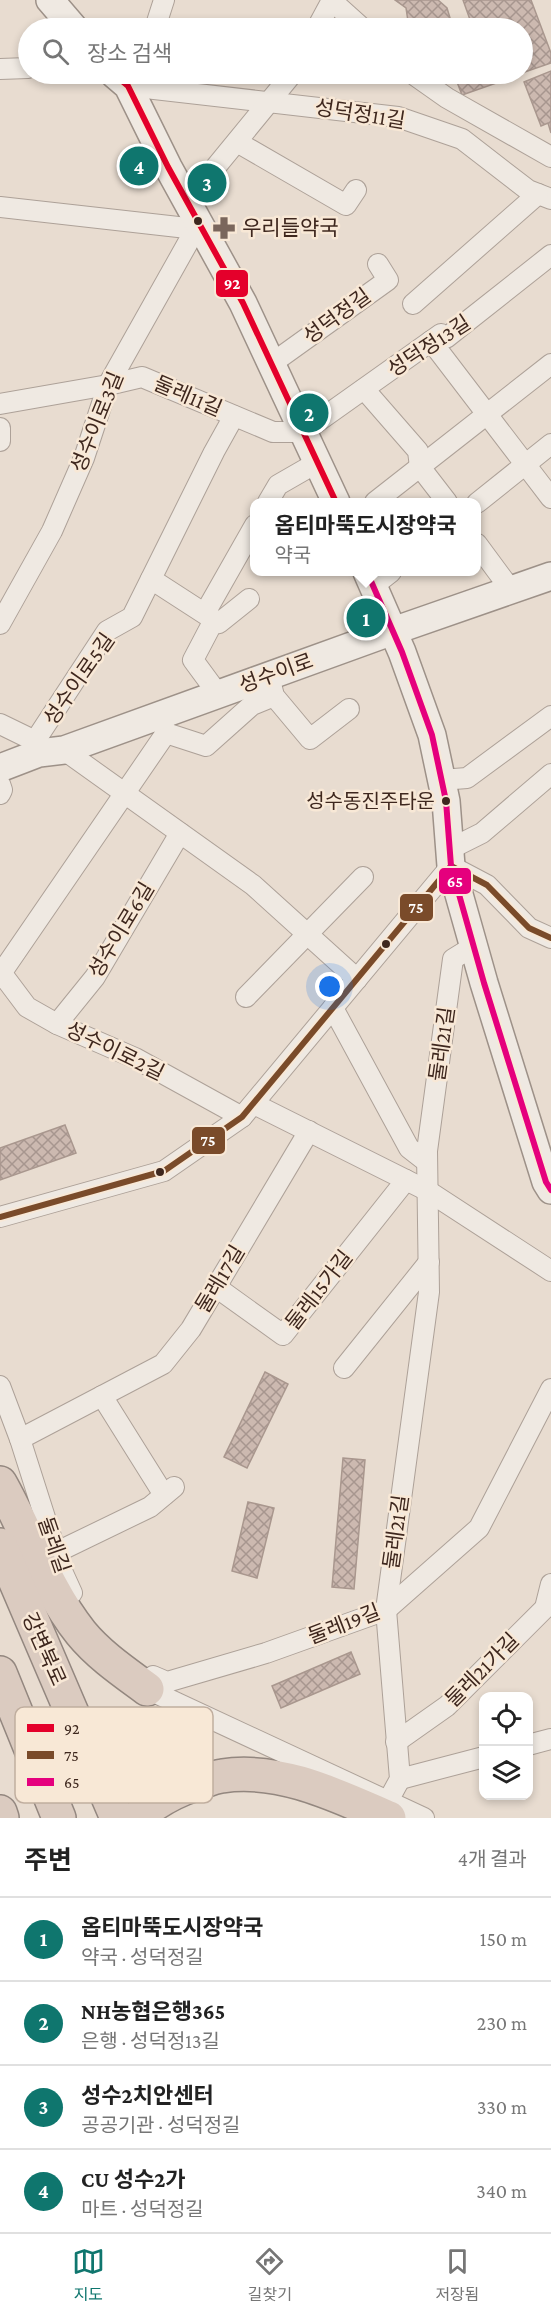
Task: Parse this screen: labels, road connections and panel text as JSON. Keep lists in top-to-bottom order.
{
  "streets": {
    "highway": ["강변북로"],
    "street": [
      "성덕정11길",
      "성덕정길",
      "성덕정13길",
      "둘레11길",
      "성수이로3길",
      "성수이로",
      "성수이로5길",
      "성수이로6길",
      "둘레21길",
      "성수이로2길",
      "둘레17길",
      "둘레15가길",
      "둘레길",
      "둘레19길",
      "둘레21가길"
    ]
  },
  "crossings": [
    ["성덕정13길", "둘레11길"],
    ["둘레11길", "성수이로3길"],
    ["둘레11길", "성수이로5길"],
    ["성수이로", "성수이로5길"],
    ["성수이로6길", "성수이로2길"],
    ["둘레21길", "둘레19길"],
    ["둘레21길", "둘레21가길"],
    ["둘레17길", "둘레15가길"],
    ["둘레17길", "둘레길"],
    ["둘레길", "둘레19길"]
  ],
  "places": {
    "pharmacy": ["우리들약국"],
    "other": ["성수동진주타운"]
  },
  "lines": ["transit line 92", "transit line 65", "transit line 75"],
  "legend": ["92", "75", "65"],
  "page": {
    "search": "장소 검색",
    "pins": [
      "4",
      "3",
      "2",
      "1"
    ],
    "popup": ["옵티마뚝도시장약국", "약국"],
    "heading": ["주변", "4개 결과"],
    "list": [
      {
        "mark": "1",
        "name": "옵티마뚝도시장약국",
        "note": "약국 · 성덕정길",
        "value": "150 m"
      },
      {
        "mark": "2",
        "name": "NH농협은행365",
        "note": "은행 · 성덕정13길",
        "value": "230 m"
      },
      {
        "mark": "3",
        "name": "성수2치안센터",
        "note": "공공기관 · 성덕정길",
        "value": "330 m"
      },
      {
        "mark": "4",
        "name": "CU 성수2가",
        "note": "마트 · 성덕정길",
        "value": "340 m"
      }
    ],
    "nav": ["지도", "길찾기", "저장됨"]
  }
}
